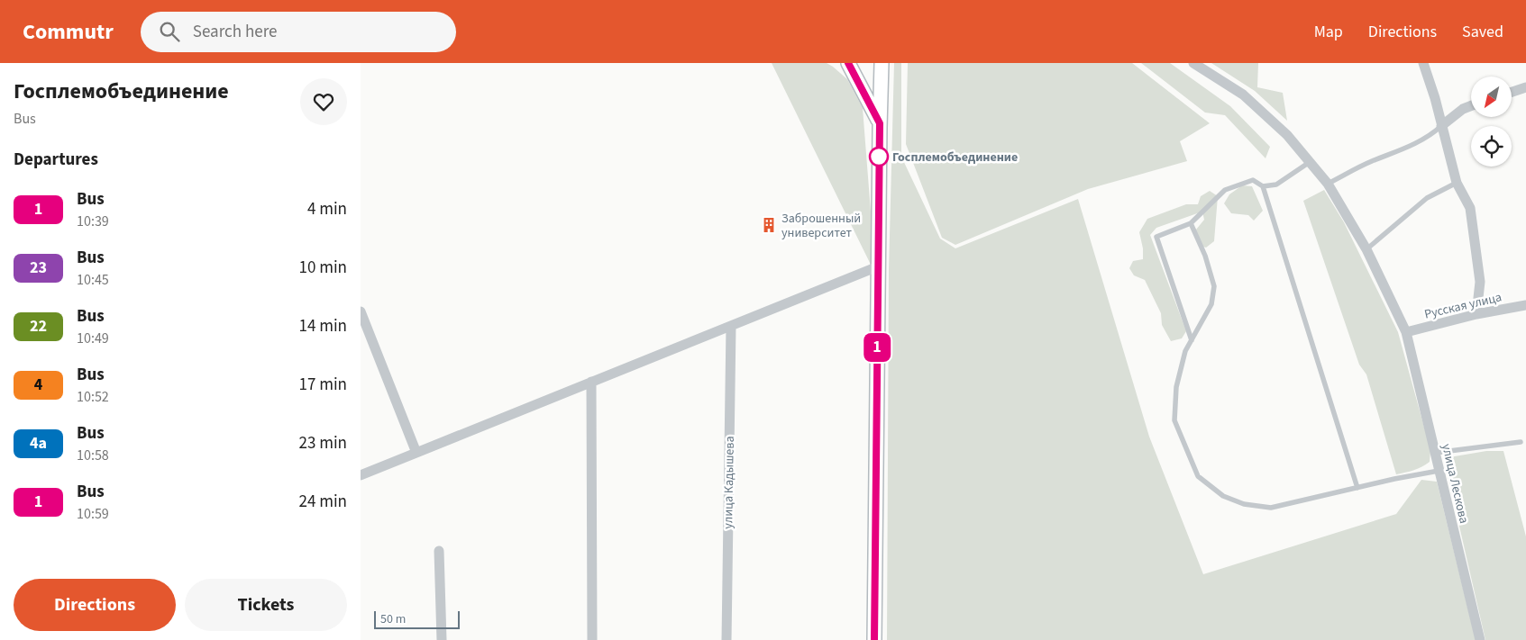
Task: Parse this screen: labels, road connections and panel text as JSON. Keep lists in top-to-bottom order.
{
  "streets": {
    "street": ["Русская улица", "улица Кадышева", "улица Лескова"]
  },
  "crossings": [
    ["Русская улица", "улица Лескова"]
  ],
  "places": {
    "other": ["Госплемобъединение"],
    "building": ["Заброшенный университет"]
  },
  "lines": ["bus line 1"],
  "scale_bar": "50 m",
  "north": "bottom left",
  "page": {
    "header": "Commutr",
    "search": "Search here",
    "nav": ["Map", "Directions", "Saved"],
    "heading": [
      ["Госплемобъединение", "Bus"],
      "Departures"
    ],
    "on_map": "1",
    "list": [
      {
        "mark": "1",
        "name": "Bus",
        "note": "10:39",
        "value": "4 min"
      },
      {
        "mark": "23",
        "name": "Bus",
        "note": "10:45",
        "value": "10 min"
      },
      {
        "mark": "22",
        "name": "Bus",
        "note": "10:49",
        "value": "14 min"
      },
      {
        "mark": "4",
        "name": "Bus",
        "note": "10:52",
        "value": "17 min"
      },
      {
        "mark": "4а",
        "name": "Bus",
        "note": "10:58",
        "value": "23 min"
      },
      {
        "mark": "1",
        "name": "Bus",
        "note": "10:59",
        "value": "24 min"
      }
    ],
    "buttons": ["Directions", "Tickets"],
    "scale": "50 m"
  }
}
